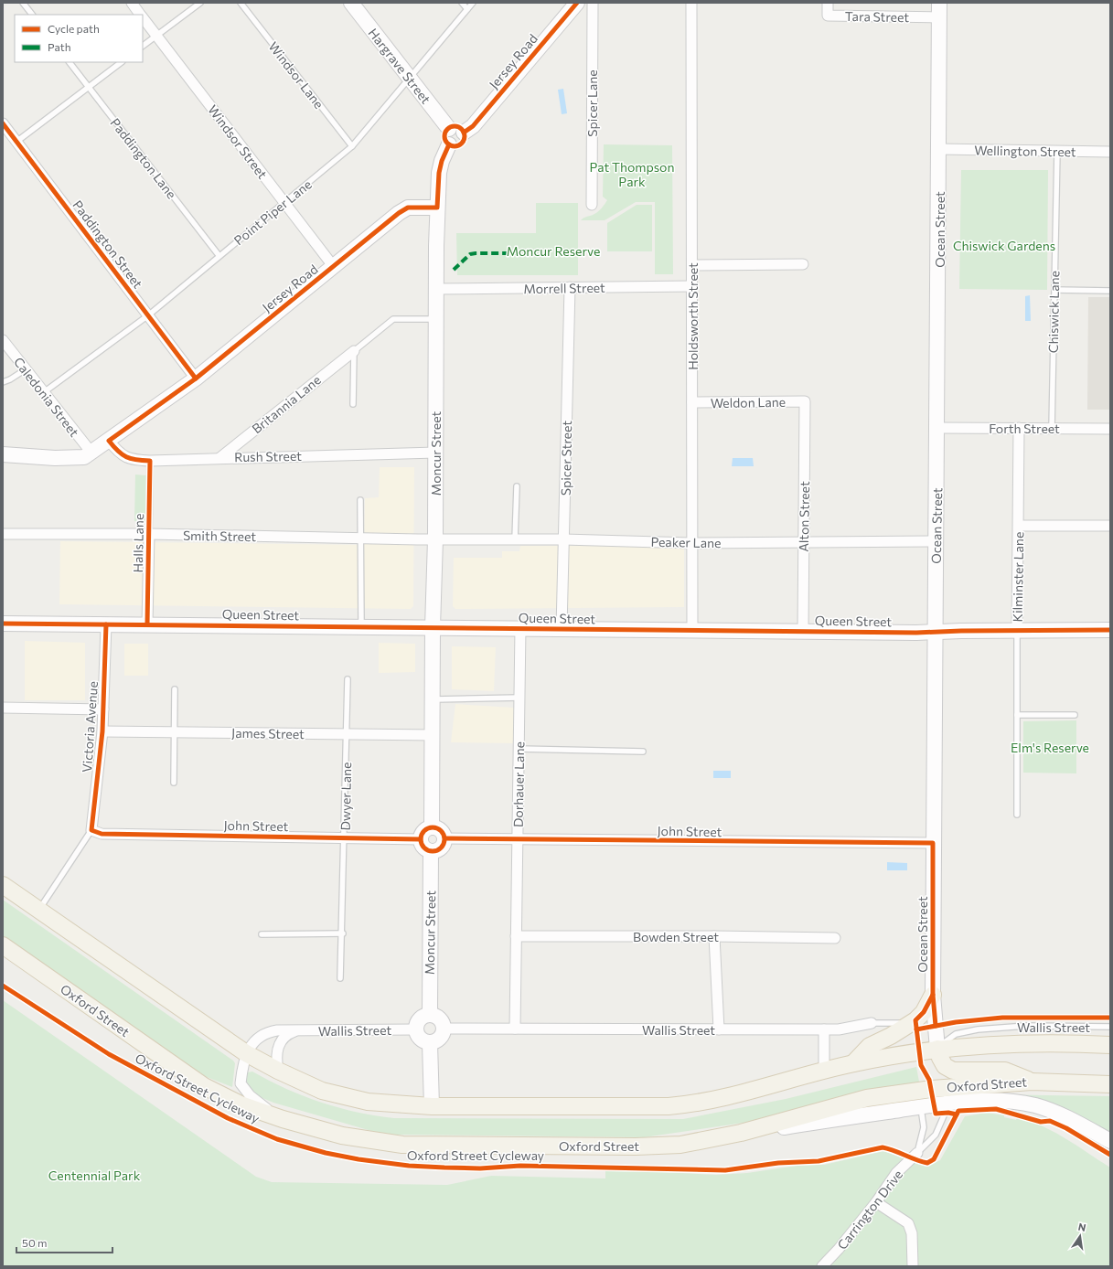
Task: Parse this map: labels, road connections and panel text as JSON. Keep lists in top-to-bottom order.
{
  "streets": {
    "main road": ["Oxford Street"],
    "street": [
      "Tara Street",
      "Jersey Road",
      "Hargrave Street",
      "Spicer Lane",
      "Windsor Street",
      "Wellington Street",
      "Ocean Street",
      "Paddington Street",
      "Morrell Street",
      "Holdsworth Street",
      "Caledonia Street",
      "Weldon Lane",
      "Britannia Lane",
      "Forth Street",
      "Moncur Street",
      "Rush Street",
      "Spicer Street",
      "Alton Street",
      "Smith Street",
      "Peaker Lane",
      "Halls Lane",
      "Kilminster Lane",
      "Queen Street",
      "Victoria Avenue",
      "James Street",
      "Dorhauer Lane",
      "John Street",
      "Bowden Street",
      "Wallis Street",
      "Carrington Drive"
    ],
    "lane": [
      "Windsor Lane",
      "Paddington Lane",
      "Point Piper Lane",
      "Chiswick Lane",
      "Dwyer Lane"
    ],
    "cycle path": ["Oxford Street Cycleway"]
  },
  "crossings": [
    ["Tara Street", "Ocean Street"],
    ["Jersey Road", "Hargrave Street"],
    ["Jersey Road", "Windsor Street"],
    ["Jersey Road", "Paddington Street"],
    ["Jersey Road", "Caledonia Street"],
    ["Jersey Road", "Moncur Street"],
    ["Jersey Road", "Rush Street"],
    ["Hargrave Street", "Point Piper Lane"],
    ["Windsor Lane", "Point Piper Lane"],
    ["Windsor Street", "Point Piper Lane"],
    ["Wellington Street", "Ocean Street"],
    ["Wellington Street", "Chiswick Lane"],
    ["Paddington Lane", "Point Piper Lane"],
    ["Point Piper Lane", "Paddington Street"],
    ["Point Piper Lane", "Caledonia Street"],
    ["Ocean Street", "Forth Street"],
    ["Ocean Street", "Peaker Lane"],
    ["Ocean Street", "Queen Street"],
    ["Ocean Street", "John Street"],
    ["Ocean Street", "Wallis Street"],
    ["Morrell Street", "Holdsworth Street"],
    ["Morrell Street", "Moncur Street"],
    ["Morrell Street", "Spicer Street"],
    ["Chiswick Lane", "Forth Street"],
    ["Holdsworth Street", "Weldon Lane"],
    ["Holdsworth Street", "Peaker Lane"],
    ["Holdsworth Street", "Queen Street"],
    ["Weldon Lane", "Alton Street"],
    ["Britannia Lane", "Moncur Street"],
    ["Britannia Lane", "Rush Street"],
    ["Forth Street", "Kilminster Lane"],
    ["Moncur Street", "Rush Street"],
    ["Moncur Street", "Smith Street"],
    ["Moncur Street", "Peaker Lane"],
    ["Moncur Street", "Queen Street"],
    ["Moncur Street", "James Street"],
    ["Moncur Street", "John Street"],
    ["Moncur Street", "Wallis Street"],
    ["Rush Street", "Halls Lane"],
    ["Spicer Street", "Peaker Lane"],
    ["Spicer Street", "Queen Street"],
    ["Alton Street", "Peaker Lane"],
    ["Alton Street", "Queen Street"],
    ["Smith Street", "Peaker Lane"],
    ["Smith Street", "Halls Lane"],
    ["Halls Lane", "Queen Street"],
    ["Kilminster Lane", "Queen Street"],
    ["Queen Street", "Victoria Avenue"],
    ["Queen Street", "Dorhauer Lane"],
    ["Victoria Avenue", "James Street"],
    ["Victoria Avenue", "John Street"],
    ["James Street", "Dwyer Lane"],
    ["Dorhauer Lane", "John Street"],
    ["Dorhauer Lane", "Bowden Street"],
    ["Dorhauer Lane", "Wallis Street"],
    ["Dwyer Lane", "John Street"],
    ["Oxford Street", "Wallis Street"]
  ],
  "parks": [
    "Pat Thompson Park",
    "Chiswick Gardens",
    "Moncur Reserve",
    "Elm's Reserve",
    "Centennial Park"
  ],
  "legend": ["Cycle path", "Path"],
  "scale_bar": "50 m",
  "north": "top"
}
